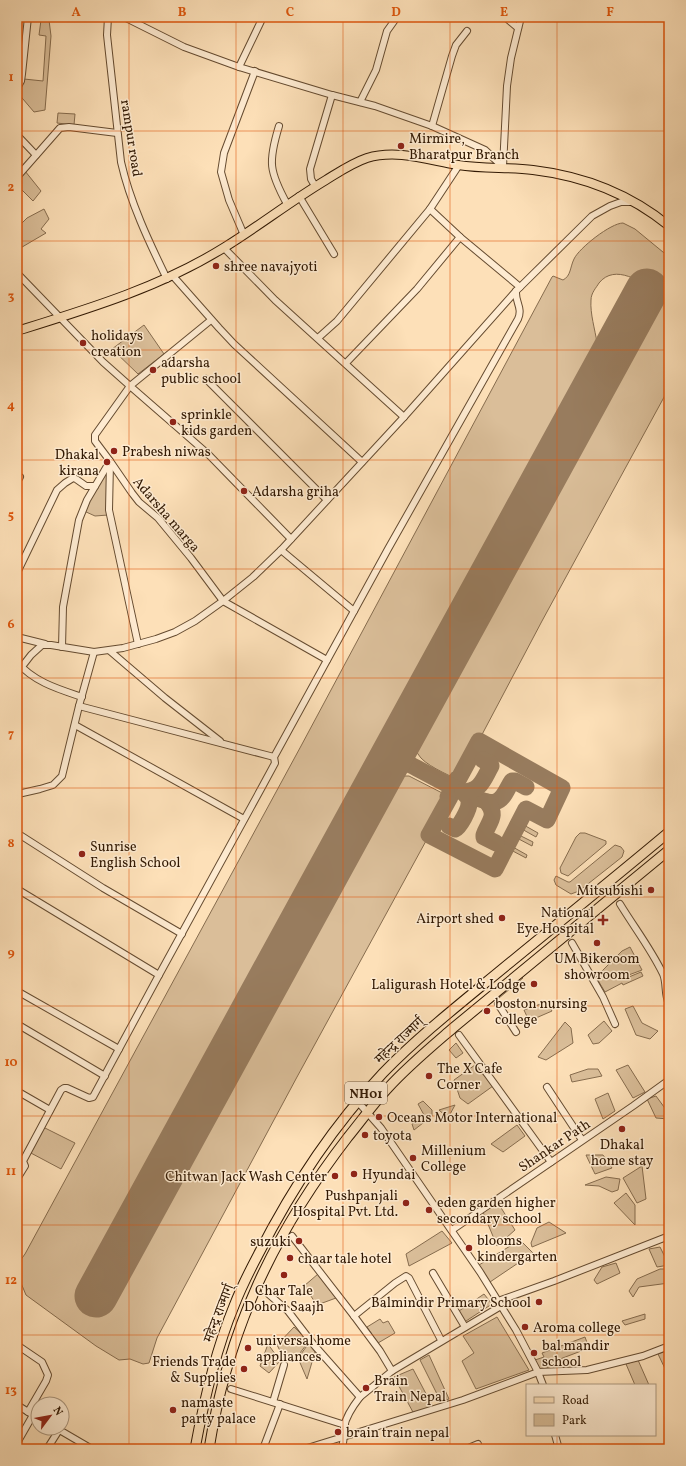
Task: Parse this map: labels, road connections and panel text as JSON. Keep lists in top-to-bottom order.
{
  "streets": {
    "highway": ["महेन्द्र राज्मार्ग्", "NH01"],
    "street": ["rampur road", "Adarsha marga", "Shankar Path"]
  },
  "places": {
    "other": [
      "Mirmire, Bharatpur Branch",
      "shree navajyoti",
      "holidays creation",
      "adarsha public school",
      "sprinkle kids garden",
      "Prabesh niwas",
      "Dhakal kirana",
      "Adarsha griha",
      "Sunrise English School",
      "Mitsubishi",
      "Airport shed",
      "UM Bikeroom showroom",
      "Laligurash Hotel & Lodge",
      "boston nursing college",
      "The X Cafe Corner",
      "Oceans Motor International",
      "Dhakal home stay",
      "toyota",
      "Millenium College",
      "Hyundai",
      "Chitwan Jack Wash Center",
      "Pushpanjali Hospital Pvt. Ltd.",
      "eden garden higher secondary school",
      "suzuki",
      "blooms kindergarten",
      "chaar tale hotel",
      "Char Tale Dohori Saajh",
      "Balmindir Primary School",
      "Aroma college",
      "universal home appliances",
      "bal mandir school",
      "Friends Trade & Supplies",
      "Brain Train Nepal",
      "namaste party palace",
      "brain train nepal"
    ],
    "health": ["National Eye Hospital"]
  },
  "legend": ["Road", "Park"],
  "north": "top right",
  "grid": {
    "columns": [
      "A",
      "B",
      "C",
      "D",
      "E",
      "F"
    ],
    "rows": [
      "1",
      "2",
      "3",
      "4",
      "5",
      "6",
      "7",
      "8",
      "9",
      "10",
      "11",
      "12",
      "13"
    ]
  }
}
